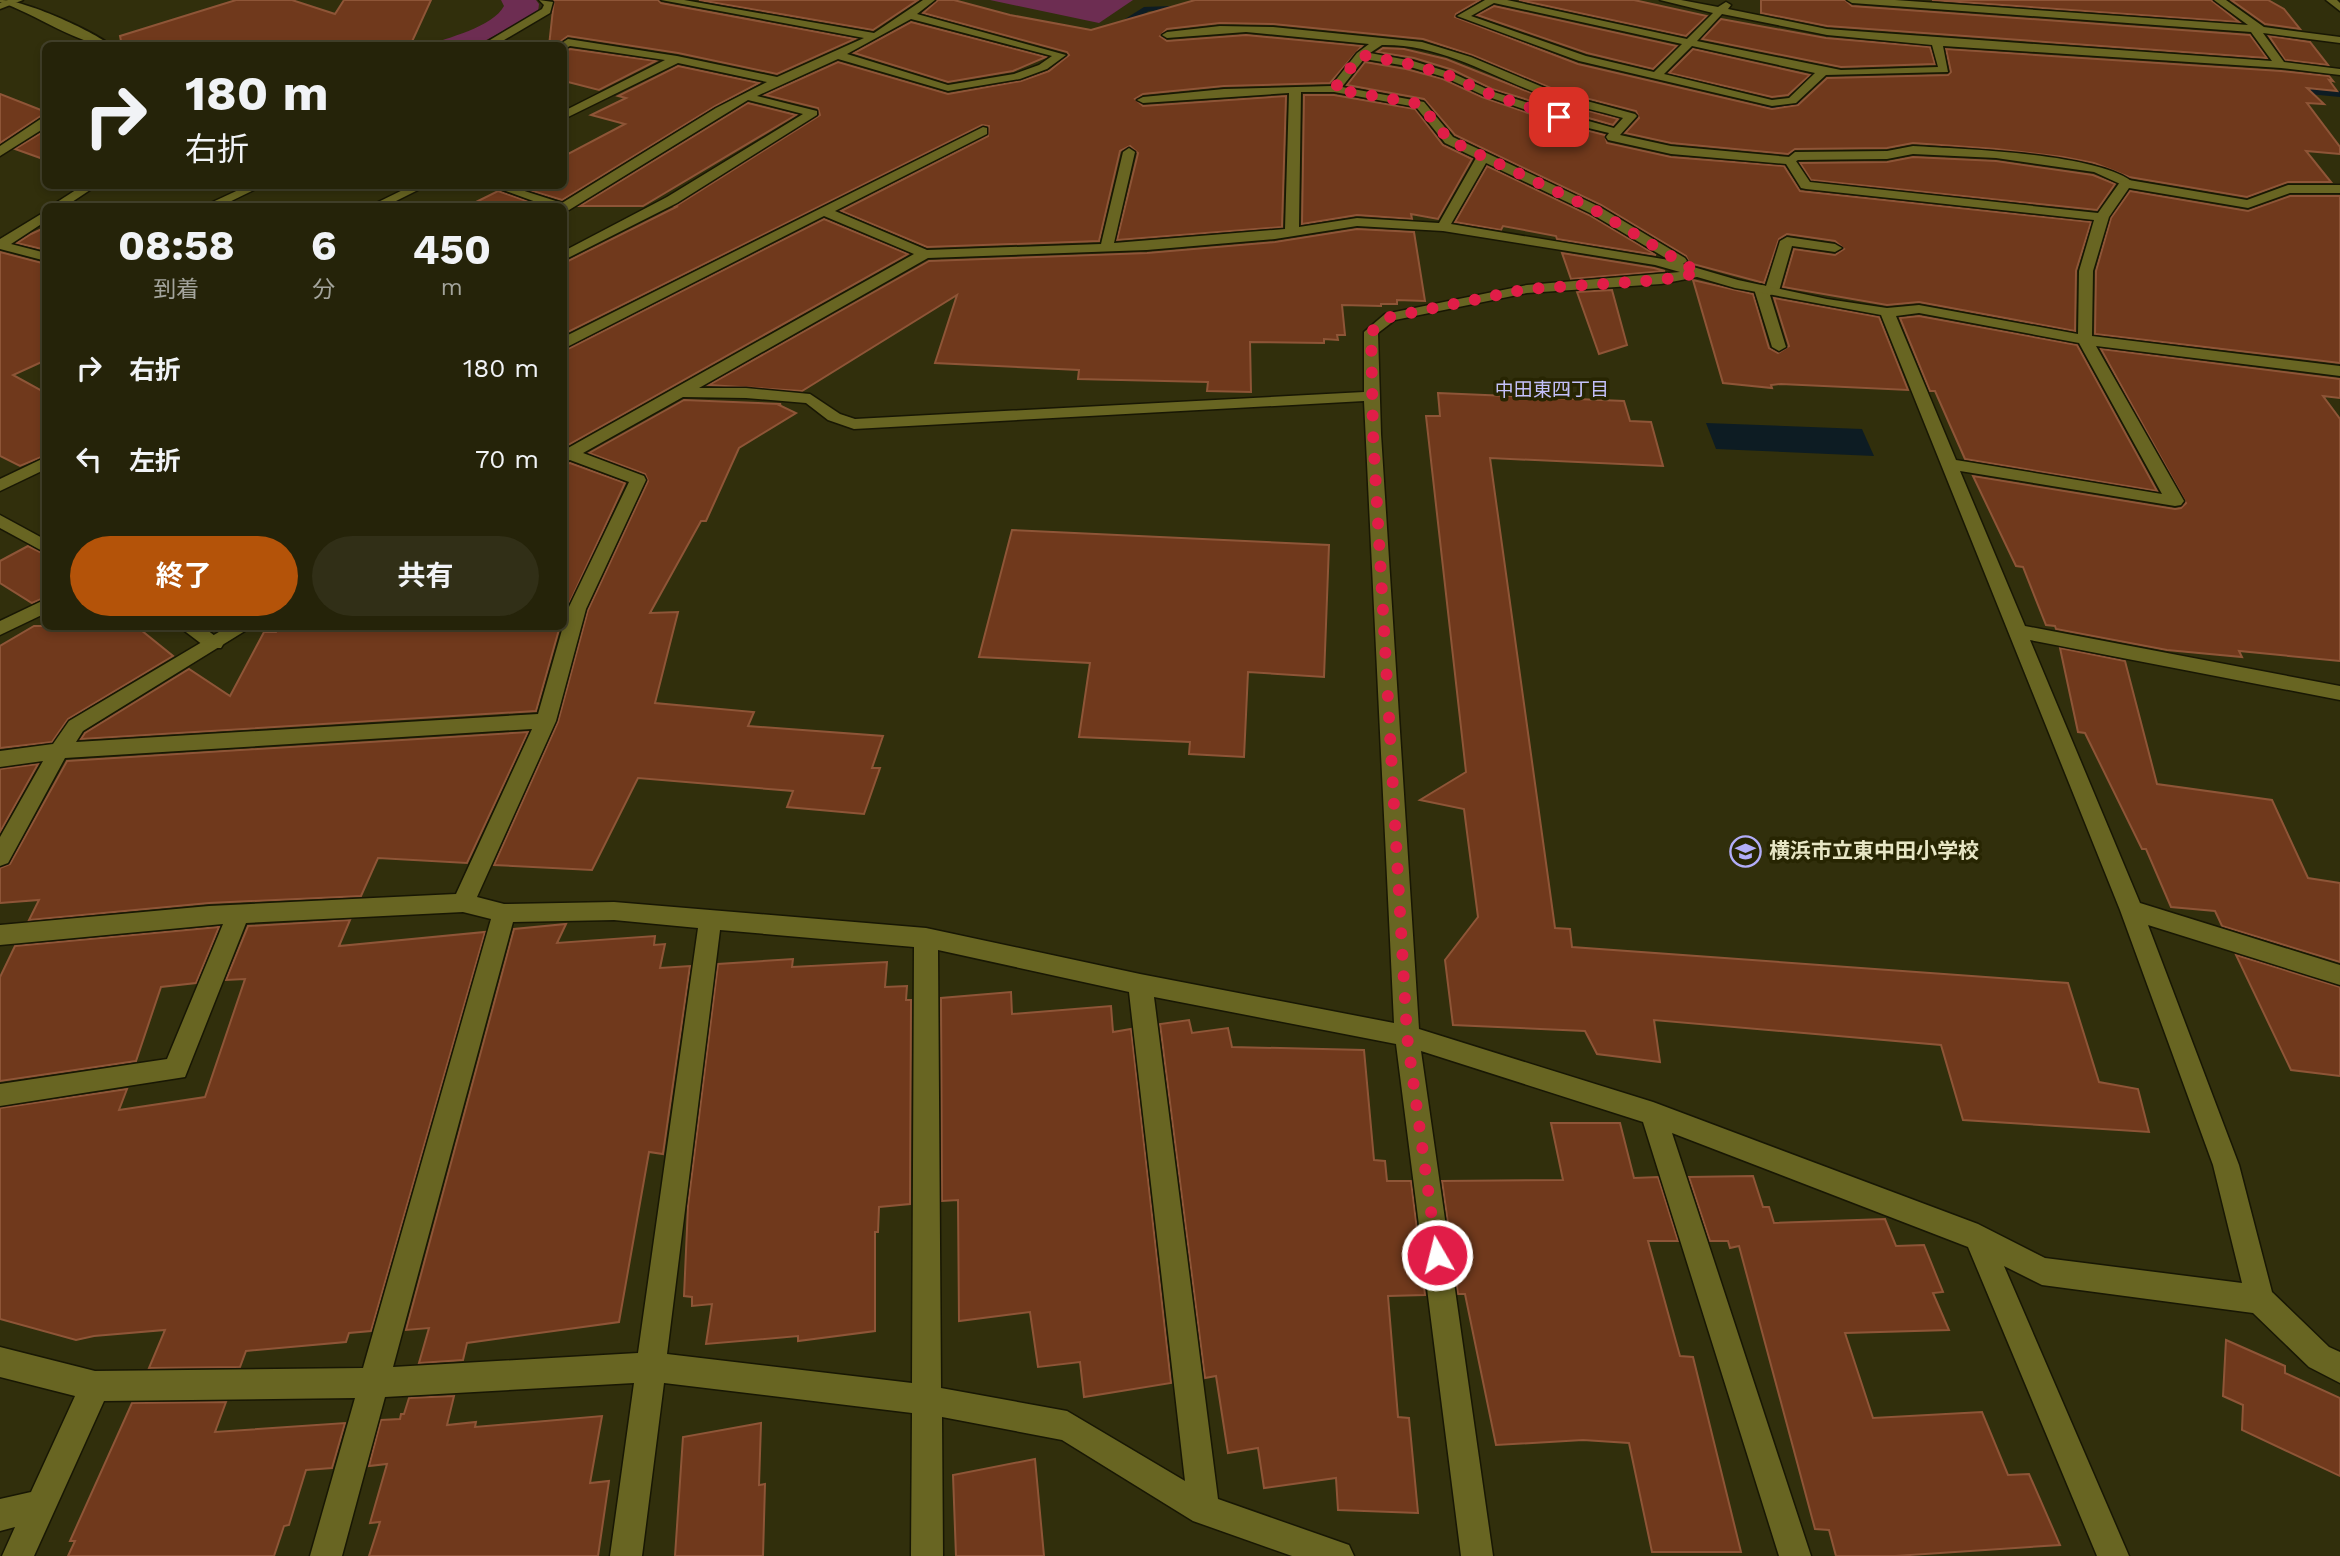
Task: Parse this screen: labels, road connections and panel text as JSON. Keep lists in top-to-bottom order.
{
  "districts": ["中田東四丁目"],
  "places": {
    "school or university": ["横浜市立東中田小学校"]
  },
  "page": {
    "turn": ["180 m", "右折"],
    "eta": [
      "08:58",
      "到着",
      "6",
      "分",
      "450",
      "m"
    ],
    "list": [
      {
        "name": "右折",
        "value": "180 m"
      },
      {
        "name": "左折",
        "value": "70 m"
      }
    ],
    "buttons": ["終了", "共有"]
  }
}
